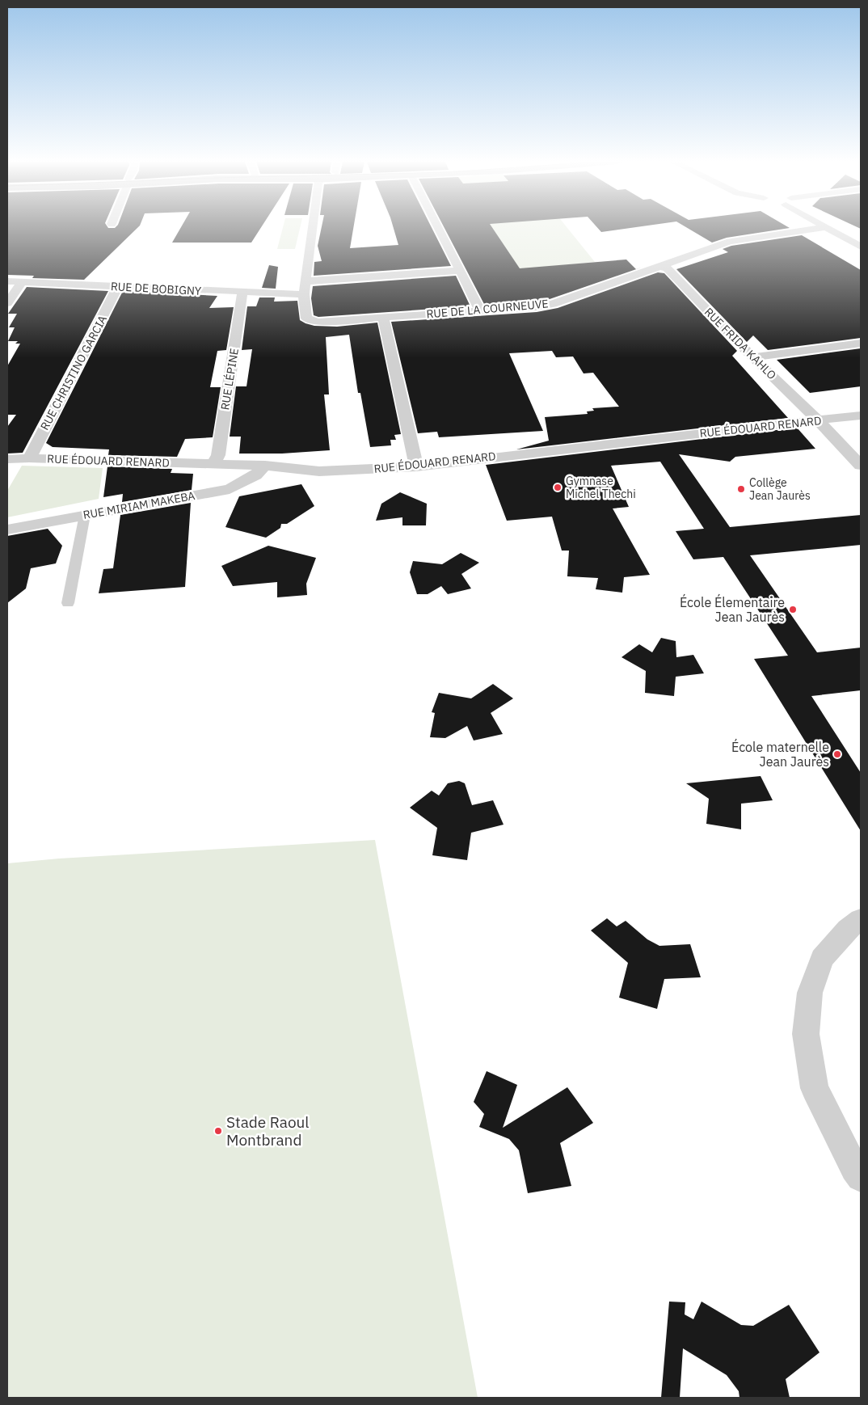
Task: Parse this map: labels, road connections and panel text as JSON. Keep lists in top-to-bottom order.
{
  "streets": {
    "street": [
      "RUE DE BOBIGNY",
      "RUE DE LA COURNEUVE",
      "RUE FRIDA KAHLO",
      "RUE CHRISTINO GARCIA",
      "RUE LÉPINE",
      "RUE ÉDOUARD RENARD",
      "RUE MIRIAM MAKEBA"
    ]
  },
  "crossings": [
    ["RUE DE BOBIGNY", "RUE DE LA COURNEUVE"],
    ["RUE DE BOBIGNY", "RUE CHRISTINO GARCIA"],
    ["RUE DE BOBIGNY", "RUE LÉPINE"],
    ["RUE DE LA COURNEUVE", "RUE FRIDA KAHLO"],
    ["RUE FRIDA KAHLO", "RUE ÉDOUARD RENARD"],
    ["RUE CHRISTINO GARCIA", "RUE ÉDOUARD RENARD"],
    ["RUE LÉPINE", "RUE ÉDOUARD RENARD"],
    ["RUE ÉDOUARD RENARD", "RUE MIRIAM MAKEBA"]
  ],
  "places": [
    "Gymnase Michel Thechi",
    "Collège Jean Jaurès",
    "École Élementaire Jean Jaurès",
    "École maternelle Jean Jaurès",
    "Stade Raoul Montbrand"
  ]
}
